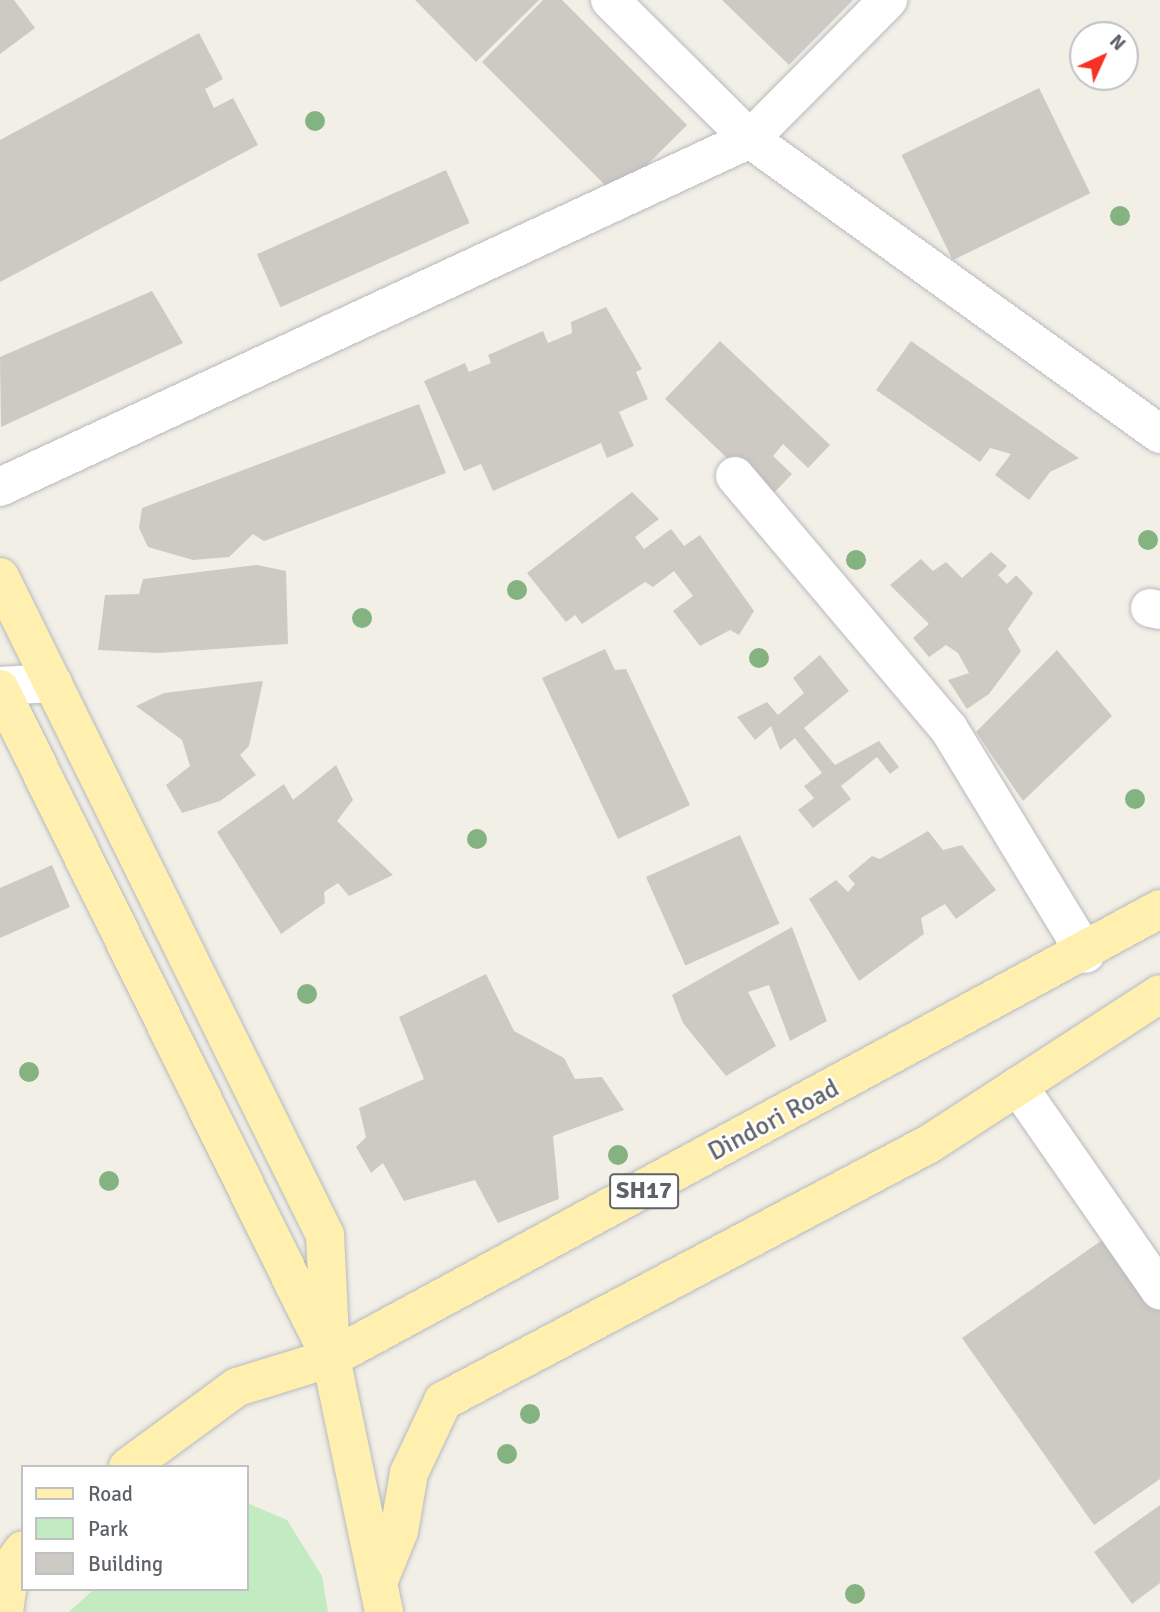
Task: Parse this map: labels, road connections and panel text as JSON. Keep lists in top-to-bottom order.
{
  "streets": {
    "main road": ["Dindori Road", "SH17"]
  },
  "legend": ["Road", "Park", "Building"],
  "north": "top right"
}
